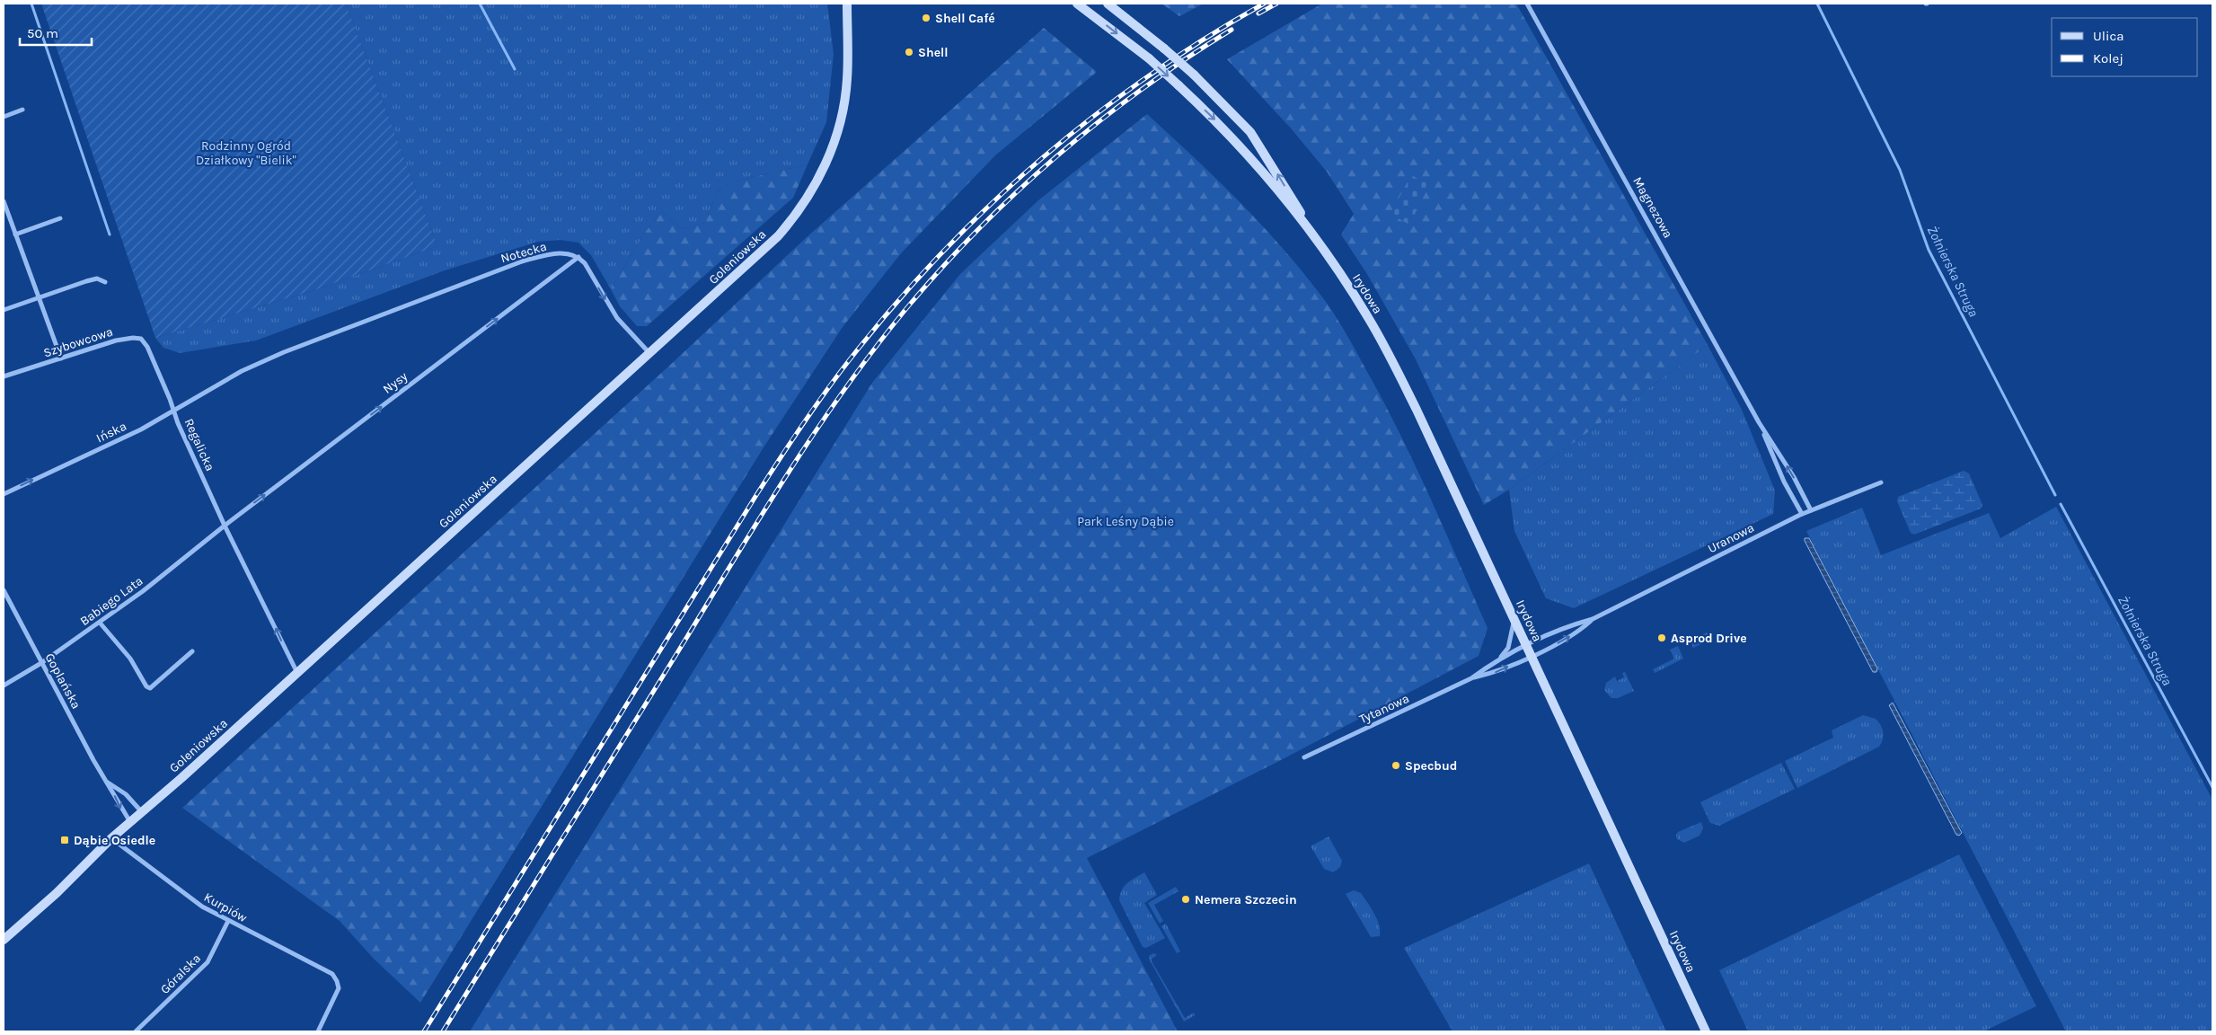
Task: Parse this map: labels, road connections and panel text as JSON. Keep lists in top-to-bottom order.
{
  "streets": {
    "street": [
      "Magnezowa",
      "Notecka",
      "Goleniowska",
      "Irydowa",
      "Szybowcowa",
      "Nysy",
      "Ińska",
      "Regalicka",
      "Uranowa",
      "Babiego Lata",
      "Goplańska",
      "Tytanowa",
      "Kurpiów",
      "Góralska"
    ]
  },
  "crossings": [
    ["Magnezowa", "Uranowa"],
    ["Notecka", "Nysy"],
    ["Notecka", "Regalicka"],
    ["Goleniowska", "Regalicka"],
    ["Goleniowska", "Goplańska"],
    ["Goleniowska", "Kurpiów"],
    ["Irydowa", "Uranowa"],
    ["Irydowa", "Tytanowa"],
    ["Szybowcowa", "Ińska"],
    ["Szybowcowa", "Regalicka"],
    ["Nysy", "Regalicka"],
    ["Nysy", "Babiego Lata"],
    ["Ińska", "Regalicka"],
    ["Regalicka", "Babiego Lata"],
    ["Uranowa", "Tytanowa"],
    ["Babiego Lata", "Goplańska"],
    ["Kurpiów", "Góralska"]
  ],
  "one_way": ["Nysy", "Ińska"],
  "water": ["Żołnierska Struga"],
  "parks": ["Rodzinny Ogród Działkowy \"Bielik\"", "Park Leśny Dąbie"],
  "places": {
    "other": [
      "Shell Café",
      "Shell",
      "Asprod Drive",
      "Specbud",
      "Nemera Szczecin"
    ],
    "transit": ["Dąbie Osiedle"]
  },
  "legend": ["Ulica", "Kolej"],
  "scale_bar": "50 m"
}
